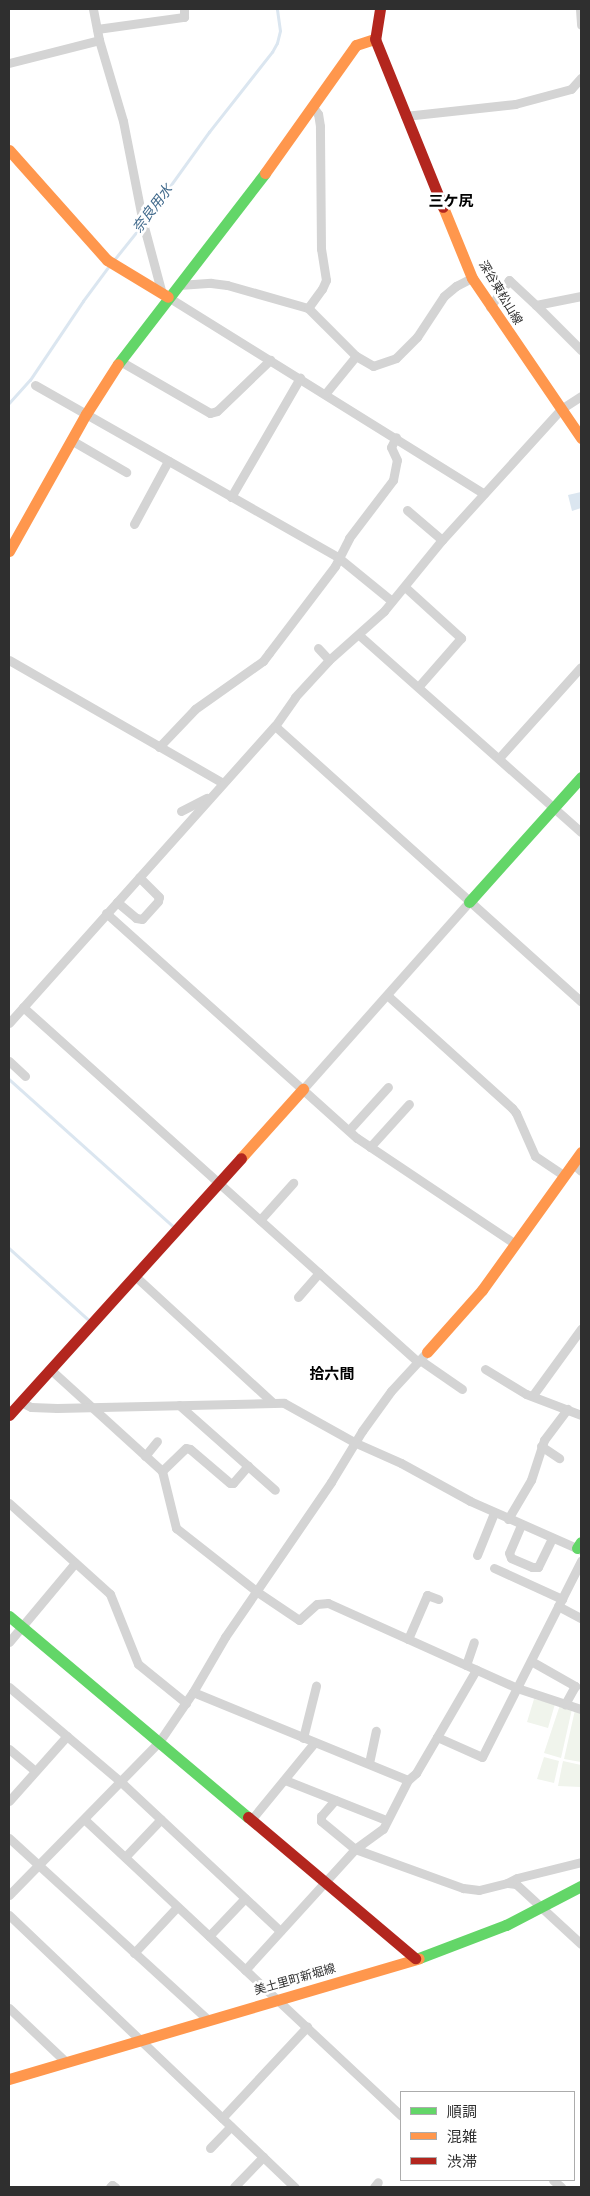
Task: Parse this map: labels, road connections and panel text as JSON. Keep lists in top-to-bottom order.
{
  "streets": {
    "street": ["深谷東松山線", "美土里町新堀線"]
  },
  "districts": ["三ケ尻", "拾六間"],
  "water": ["奈良用水"],
  "legend": ["順調", "混雑", "渋滞"]
}
